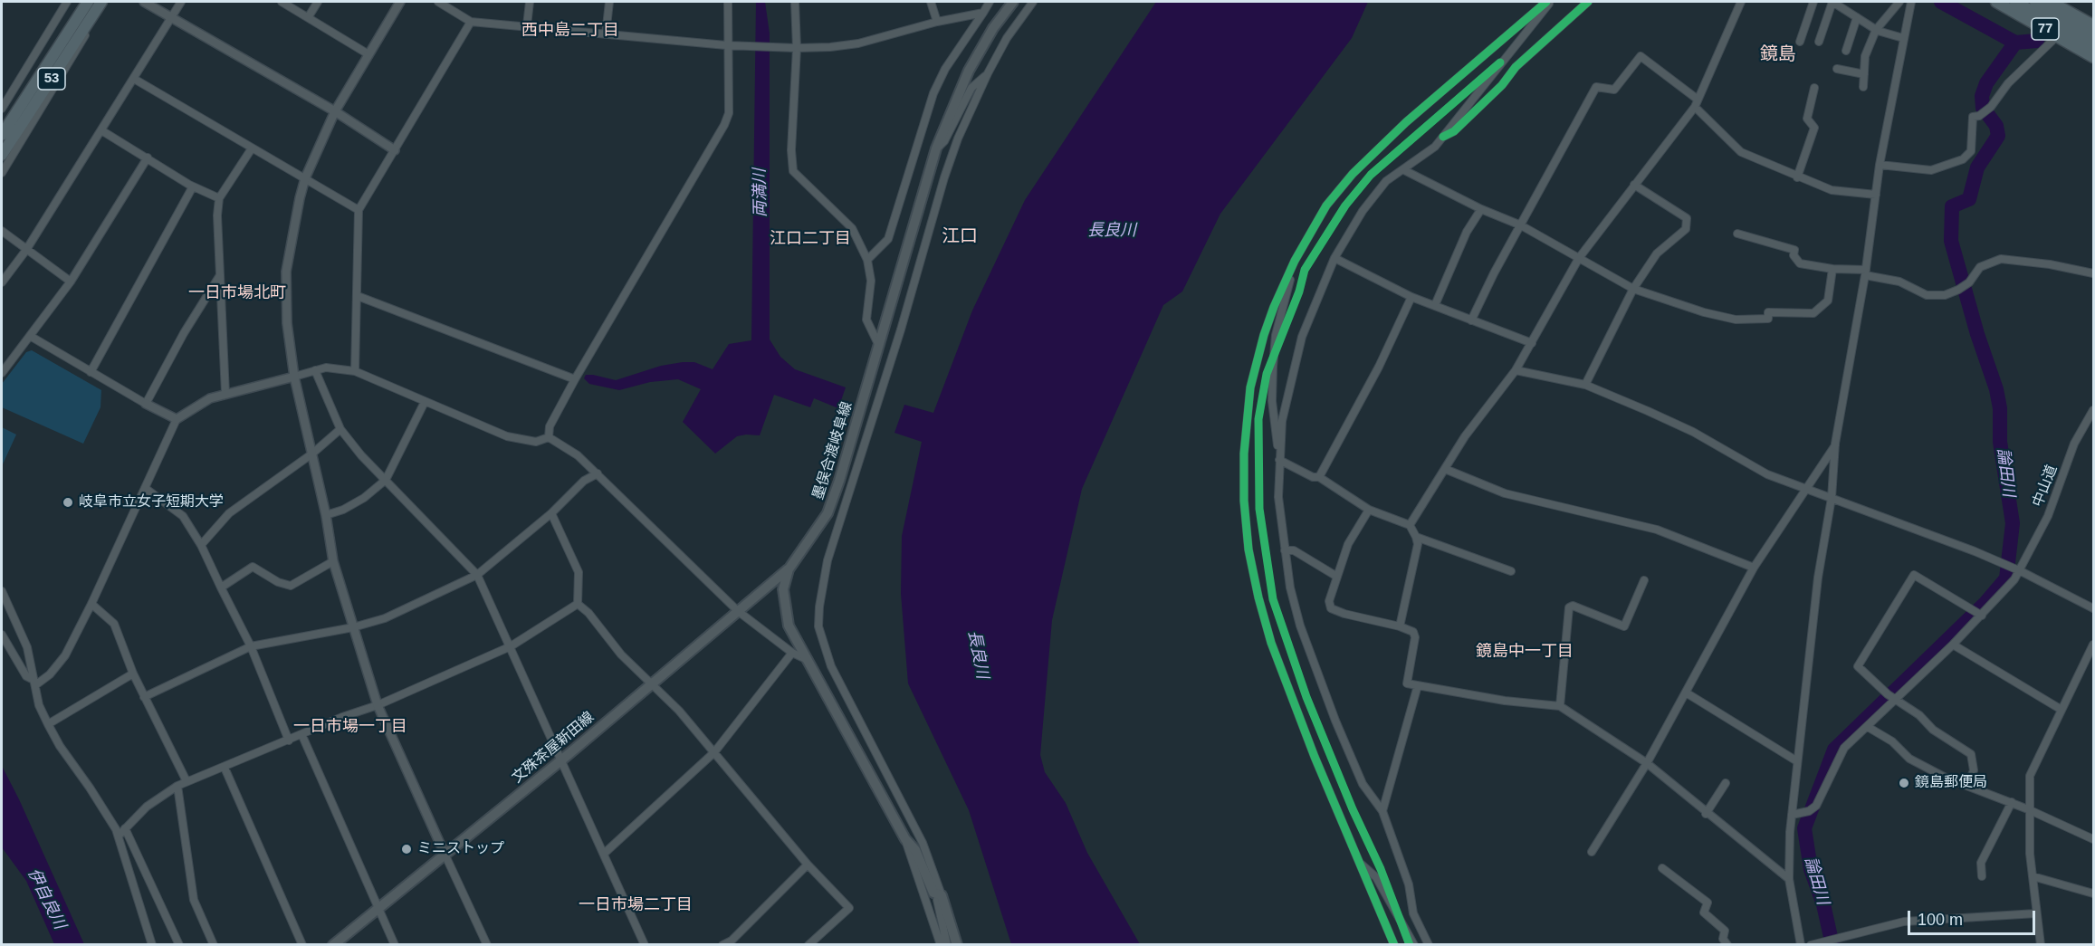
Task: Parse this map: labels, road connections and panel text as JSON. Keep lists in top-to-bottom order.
{
  "streets": {
    "main road": [
      "77",
      "53",
      "墨俣合渡岐阜線",
      "文殊茶屋新田線"
    ],
    "street": ["中山道"]
  },
  "crossings": [
    ["墨俣合渡岐阜線", "文殊茶屋新田線"]
  ],
  "districts": [
    "西中島二丁目",
    "鏡島",
    "江口",
    "江口二丁目",
    "一日市場北町",
    "鏡島中一丁目",
    "一日市場一丁目",
    "一日市場二丁目"
  ],
  "water": [
    "両満川",
    "長良川",
    "論田川",
    "伊自良川"
  ],
  "places": ["岐阜市立女子短期大学", "鏡島郵便局", "ミニストップ"],
  "scale_bar": "100 m"
}
